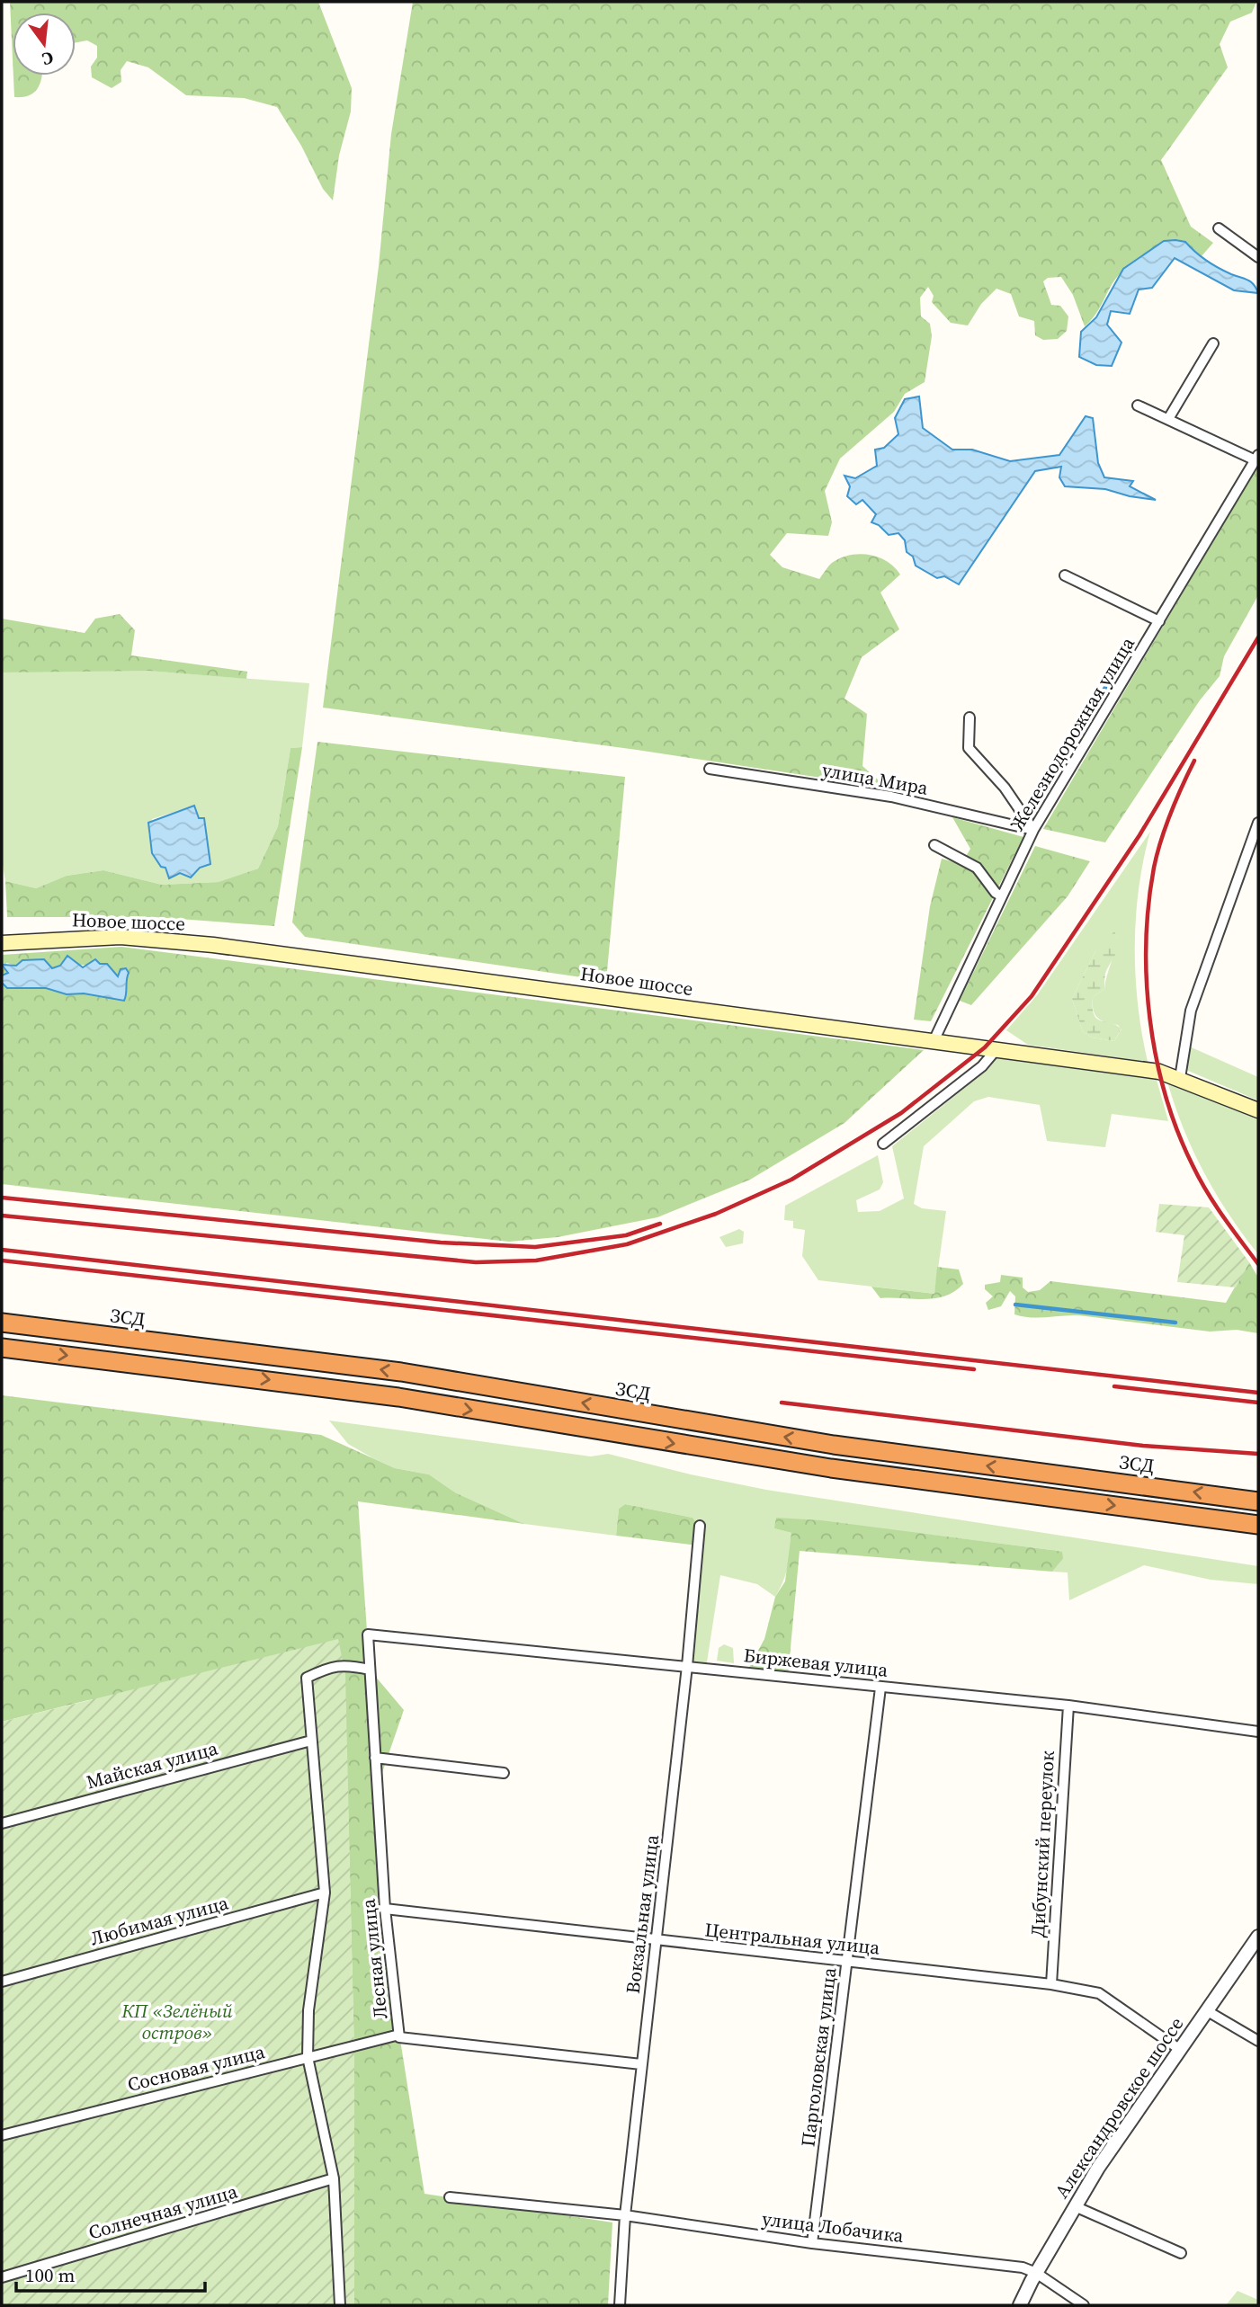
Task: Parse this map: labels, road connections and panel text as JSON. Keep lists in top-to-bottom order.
{
  "streets": {
    "highway": ["ЗСД"],
    "main road": ["Новое шоссе"],
    "street": [
      "Железнодорожная улица",
      "улица Мира",
      "Биржевая улица",
      "Майская улица",
      "Дибунский переулок",
      "Вокзальная улица",
      "Любимая улица",
      "Центральная улица",
      "Лесная улица",
      "Парголовская улица",
      "Сосновая улица",
      "Александровское шоссе",
      "Солнечная улица",
      "улица Лобачика"
    ]
  },
  "crossings": [
    ["Железнодорожная улица", "улица Мира"],
    ["Железнодорожная улица", "Новое шоссе"],
    ["Биржевая улица", "Дибунский переулок"],
    ["Биржевая улица", "Вокзальная улица"],
    ["Биржевая улица", "Лесная улица"],
    ["Биржевая улица", "Парголовская улица"],
    ["Дибунский переулок", "Центральная улица"],
    ["Вокзальная улица", "Центральная улица"],
    ["Вокзальная улица", "Лесная улица"],
    ["Вокзальная улица", "улица Лобачика"],
    ["Центральная улица", "Лесная улица"],
    ["Центральная улица", "Парголовская улица"],
    ["Центральная улица", "Александровское шоссе"],
    ["Лесная улица", "Сосновая улица"],
    ["Парголовская улица", "улица Лобачика"],
    ["Александровское шоссе", "улица Лобачика"]
  ],
  "parks": ["КП «Зелёный остров»"],
  "scale_bar": "100 m",
  "north": "bottom"
}
